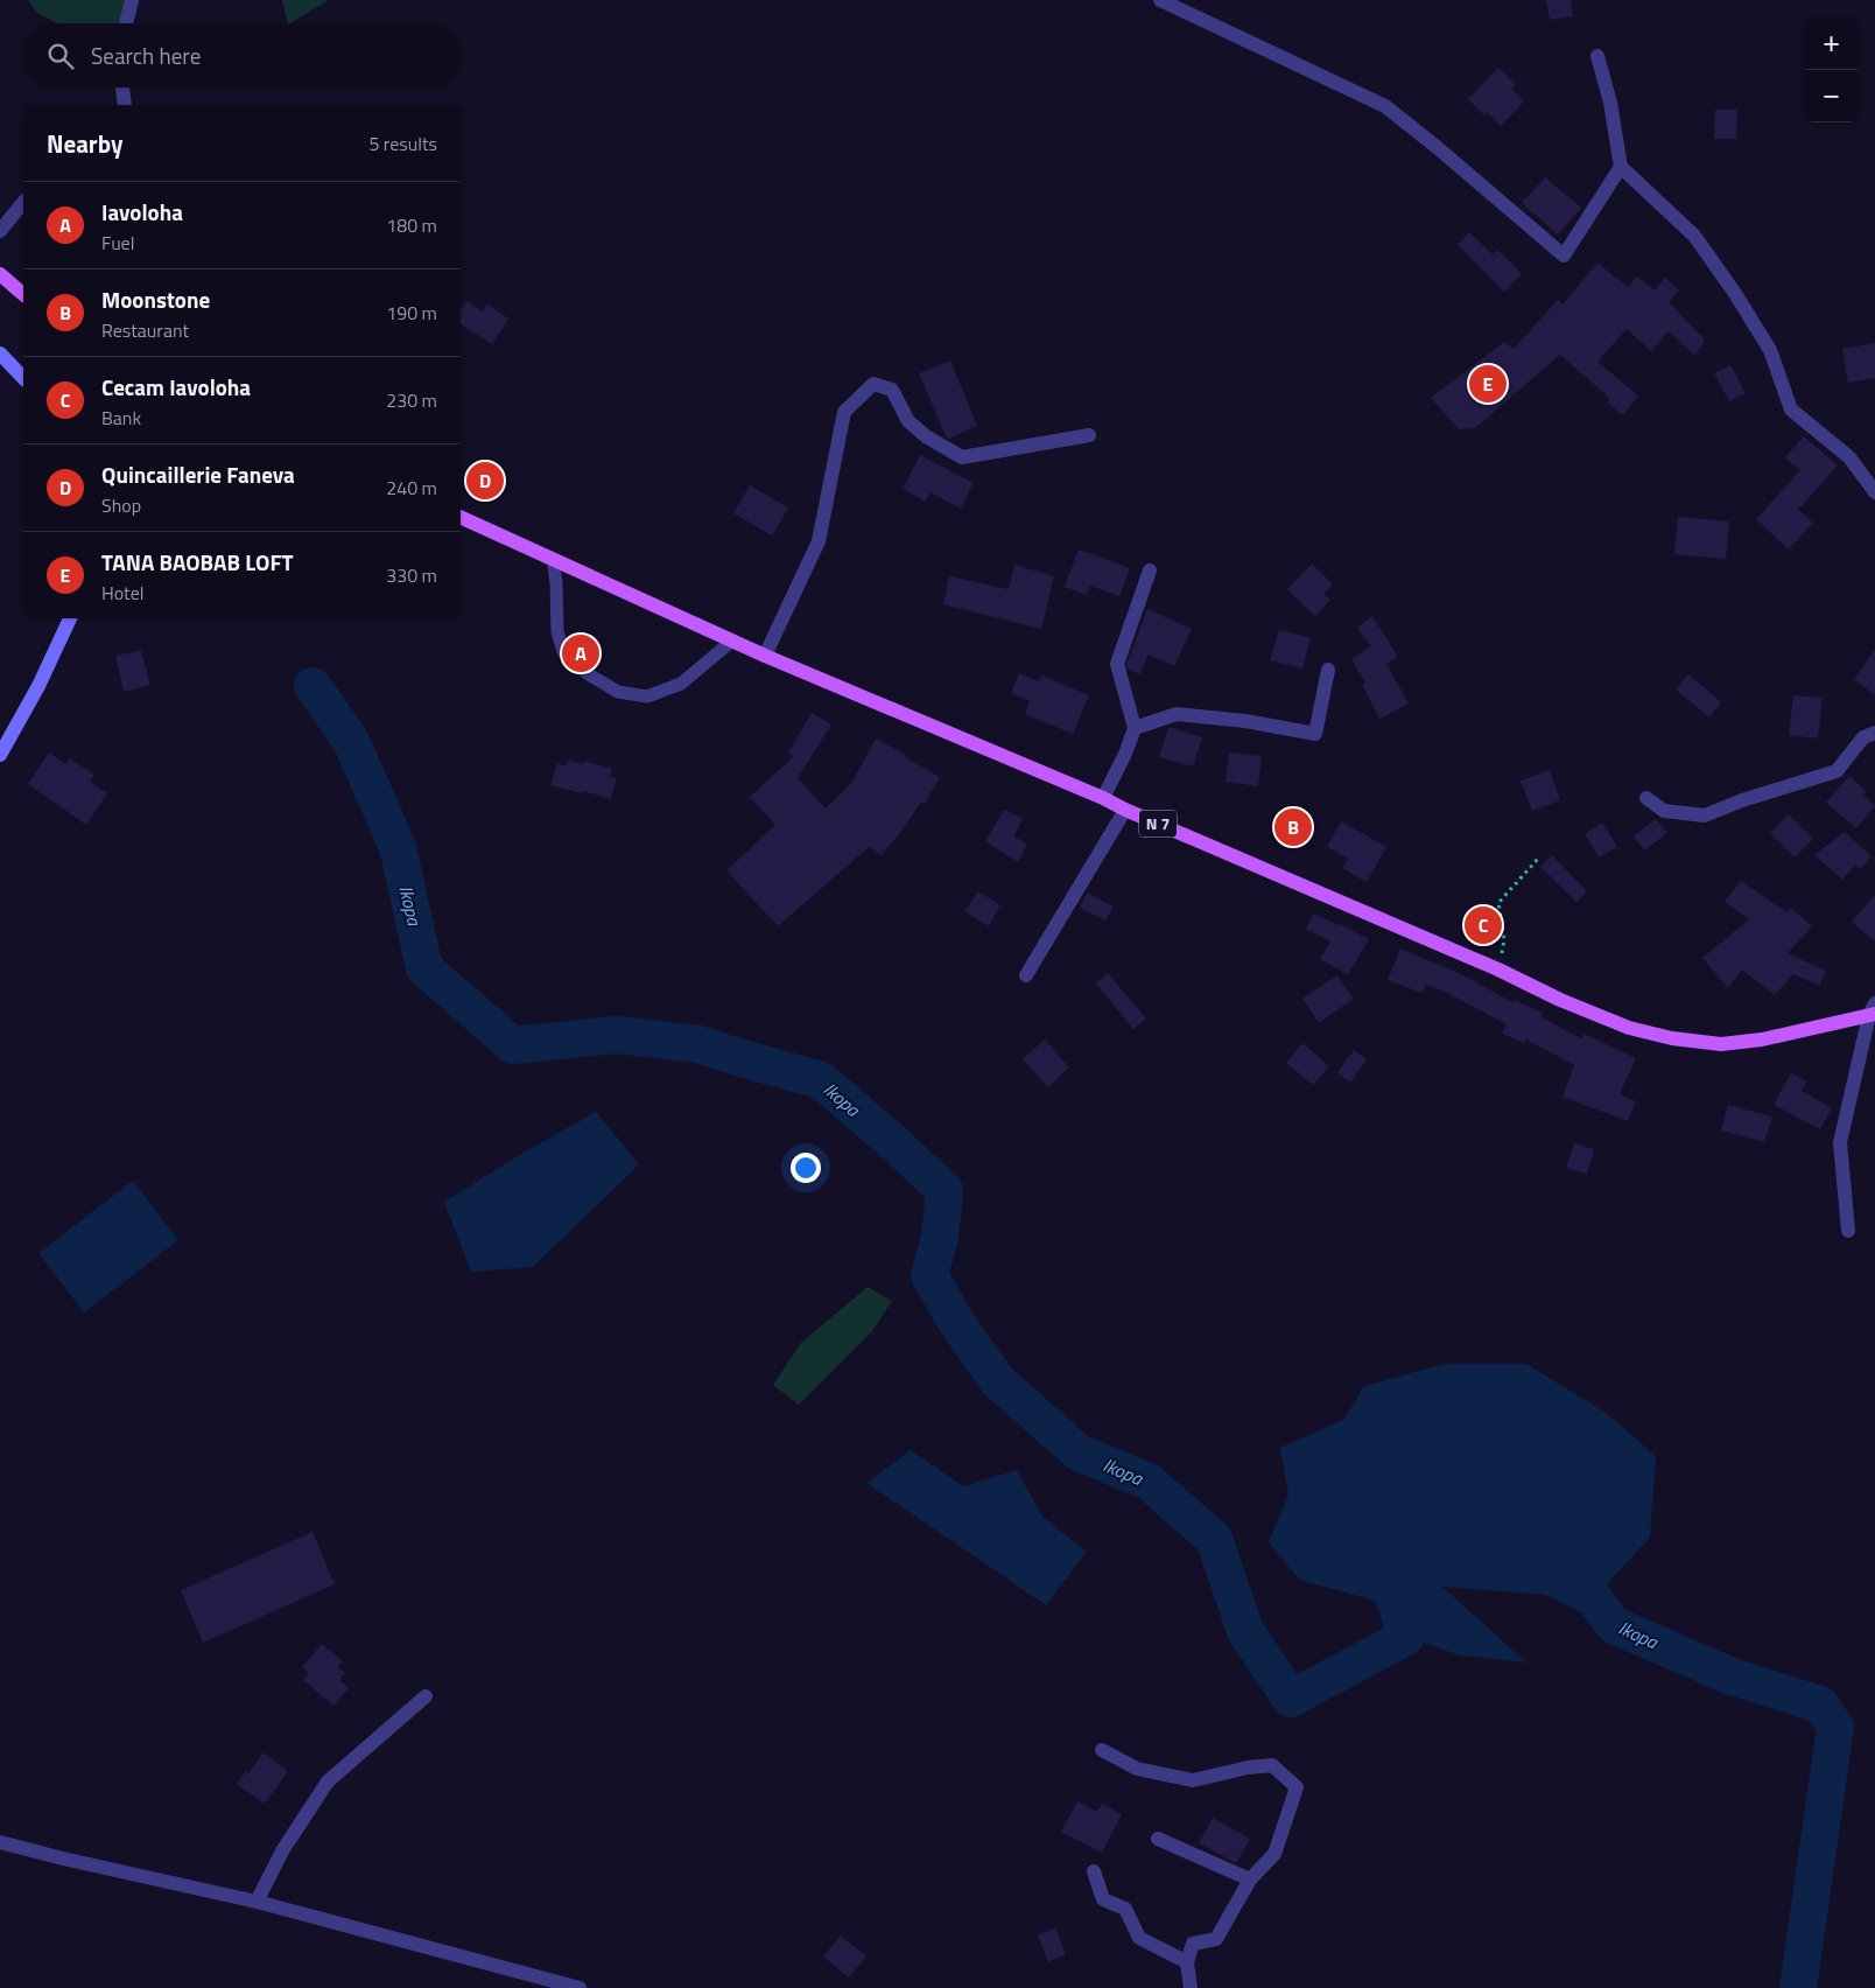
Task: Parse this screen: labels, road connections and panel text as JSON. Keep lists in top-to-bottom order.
{
  "streets": {
    "main road": ["N 7"]
  },
  "water": ["Ikopa"],
  "page": {
    "map_buttons": ["+", "−"],
    "search": "Search here",
    "heading": ["Nearby", "5 results"],
    "list": [
      {
        "mark": "A",
        "name": "Iavoloha",
        "note": "Fuel",
        "value": "180 m"
      },
      {
        "mark": "B",
        "name": "Moonstone",
        "note": "Restaurant",
        "value": "190 m"
      },
      {
        "mark": "C",
        "name": "Cecam Iavoloha",
        "note": "Bank",
        "value": "230 m"
      },
      {
        "mark": "D",
        "name": "Quincaillerie Faneva",
        "note": "Shop",
        "value": "240 m"
      },
      {
        "mark": "E",
        "name": "TANA BAOBAB LOFT",
        "note": "Hotel",
        "value": "330 m"
      }
    ],
    "pins": [
      "E",
      "D",
      "A",
      "B",
      "C"
    ]
  }
}
